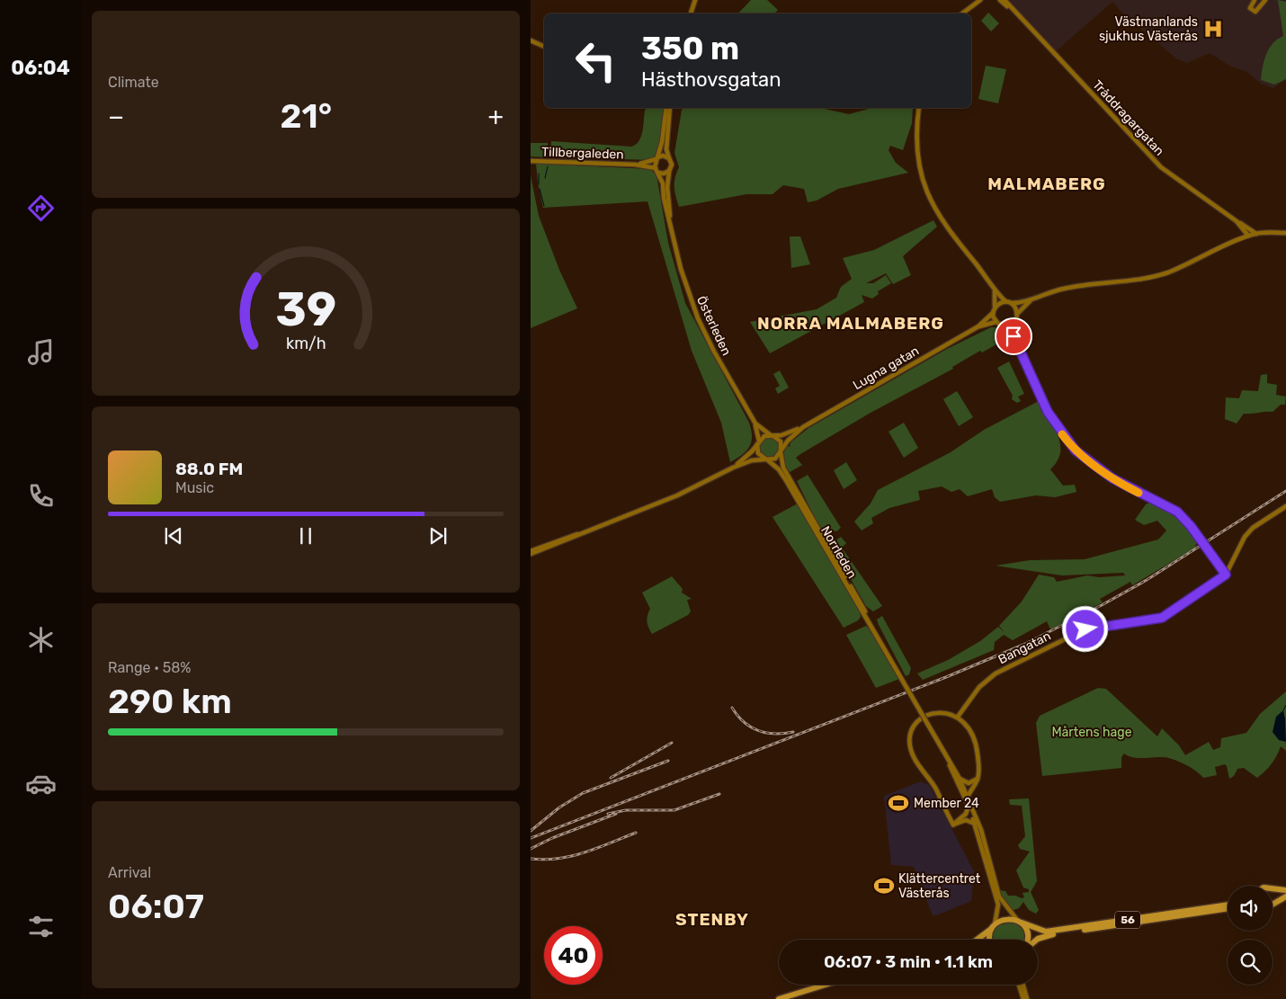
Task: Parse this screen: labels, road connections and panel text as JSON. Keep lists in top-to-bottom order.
{
  "streets": {
    "highway": ["56"],
    "main road": [
      "Tråddragargatan",
      "Tillbergaleden",
      "Österleden",
      "Lugna gatan",
      "Norrleden",
      "Bangatan"
    ]
  },
  "crossings": [
    ["Tillbergaleden", "Österleden"],
    ["Österleden", "Lugna gatan"],
    ["Österleden", "Norrleden"],
    ["Lugna gatan", "Norrleden"],
    ["Norrleden", "56"]
  ],
  "districts": ["MALMABERG", "NORRA MALMABERG", "STENBY"],
  "parks": ["Mårtens hage"],
  "places": {
    "hospital": ["Västmanlands sjukhus Västerås"],
    "sports": ["Member 24", "Klättercentret Västerås"]
  },
  "page": {
    "tabs": "06:04",
    "tile": [
      "Climate",
      ["Range · 58%", "290 km"],
      ["Arrival", "06:07"]
    ],
    "turn": ["350 m", "Hästhovsgatan"],
    "heat": ["−", "21°", "+"],
    "song": ["88.0 FM", "Music"],
    "limit": "40",
    "trip": "06:07 · 3 min · 1.1 km",
    "gauge": ["39", "km/h"]
  }
}
